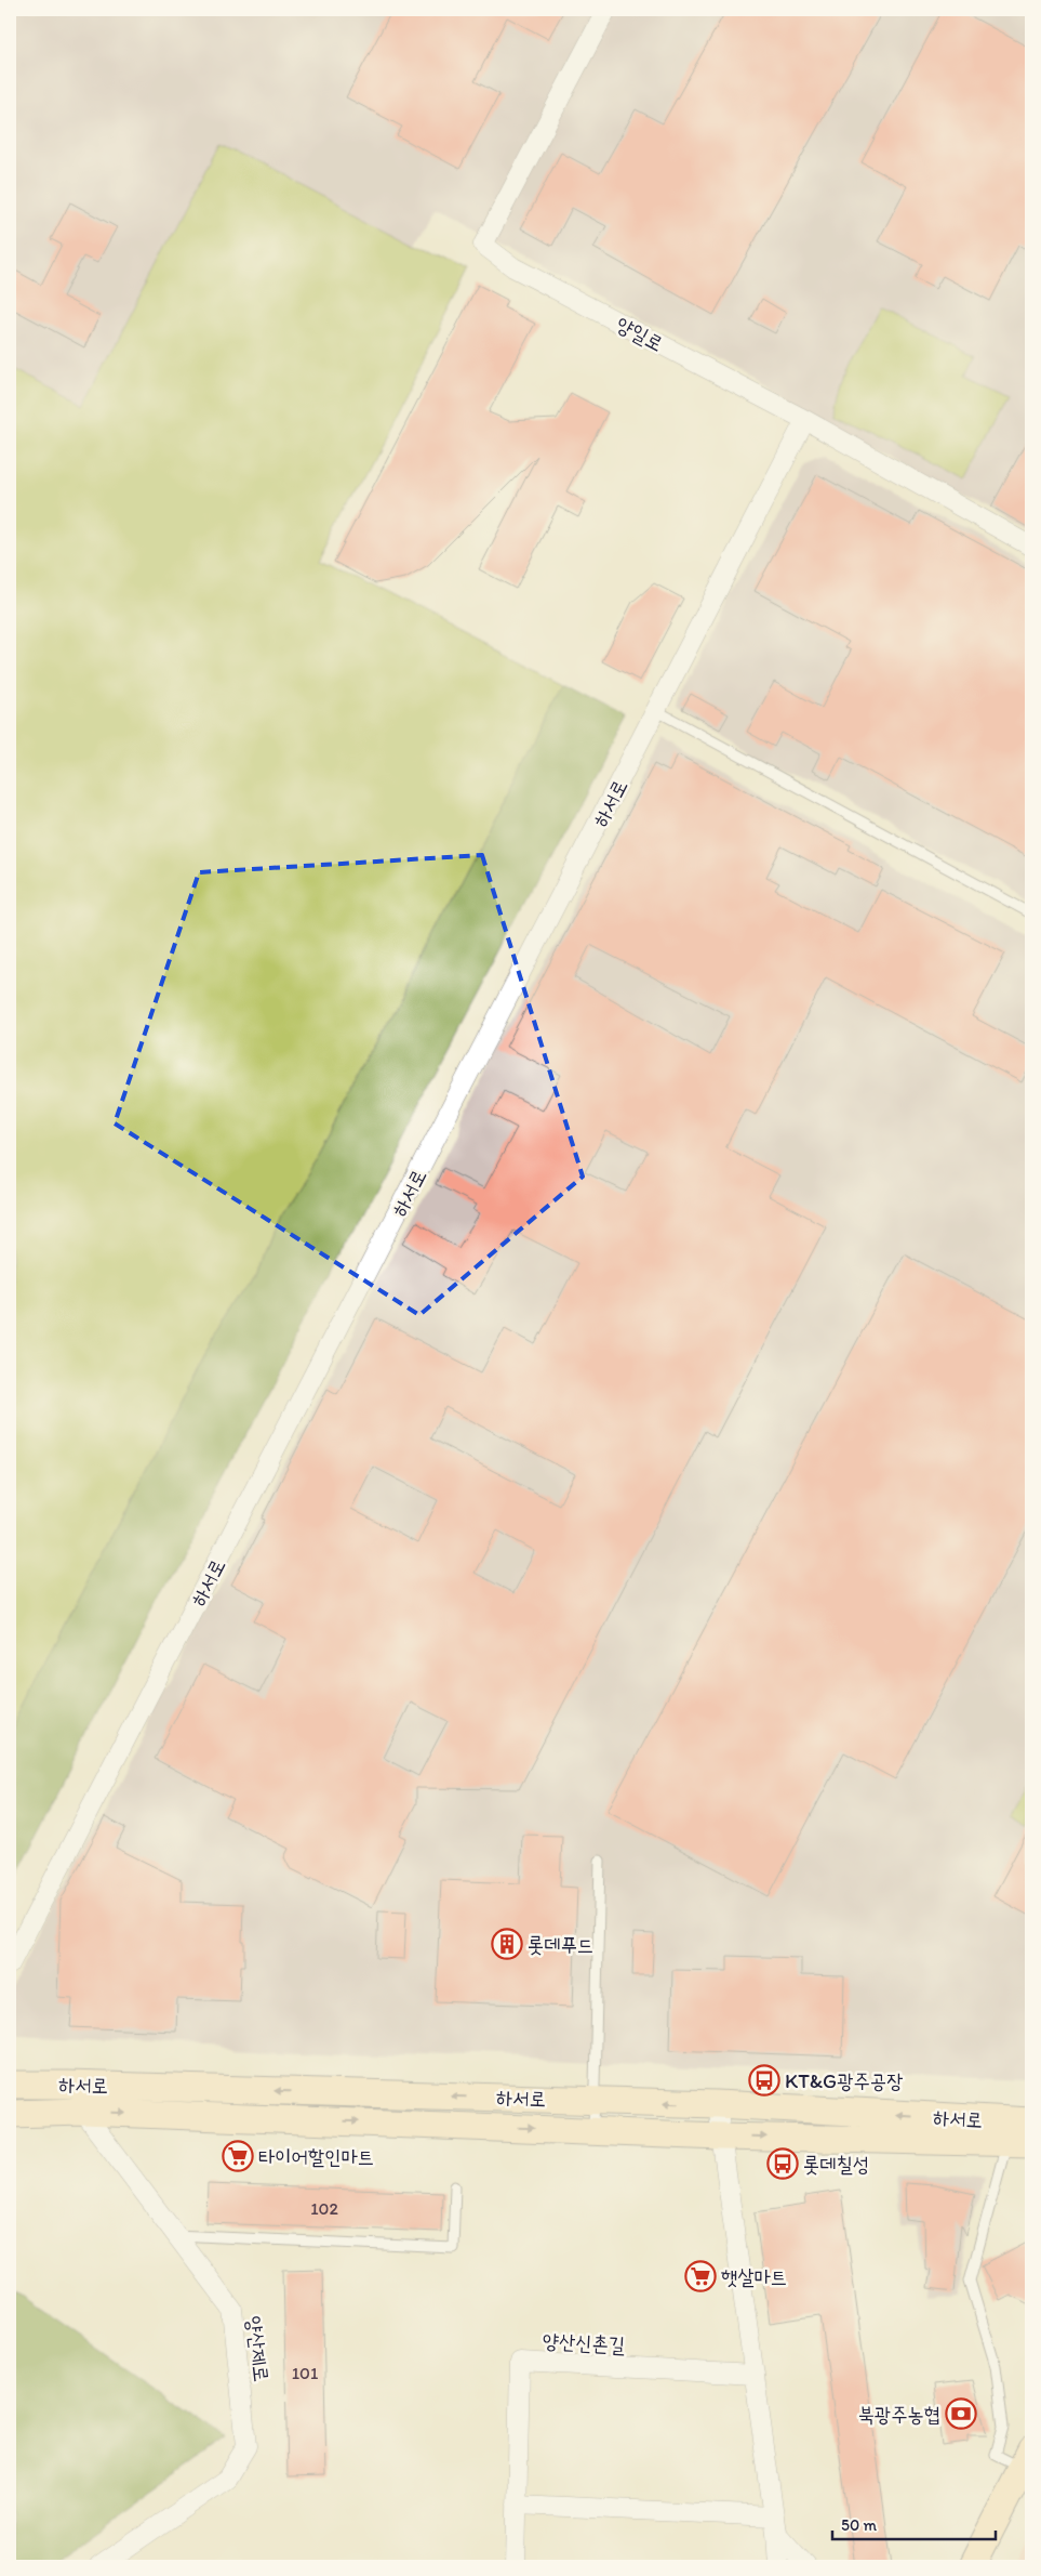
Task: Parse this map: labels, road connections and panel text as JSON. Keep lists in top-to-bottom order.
{
  "streets": {
    "main road": ["하서로"],
    "street": ["양일로", "양산신촌길", "양산제로"]
  },
  "crossings": [
    ["양일로", "하서로"],
    ["하서로", "양산제로"]
  ],
  "places": {
    "building": ["롯데푸드"],
    "bus stop": ["KT&G광주공장", "롯데칠성"],
    "supermarket": ["타이어할인마트", "햇살마트"],
    "bank": ["북광주농협"]
  },
  "house_numbers": ["102", "101"],
  "scale_bar": "50 m"
}
